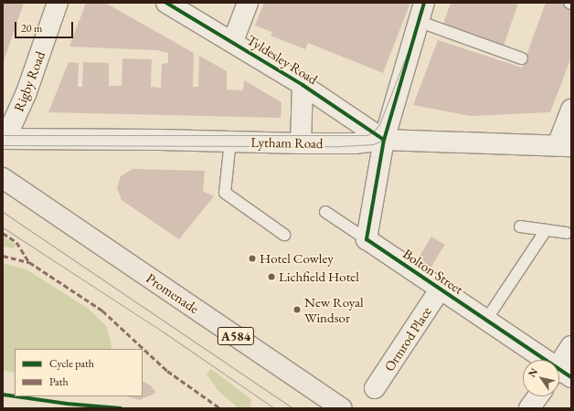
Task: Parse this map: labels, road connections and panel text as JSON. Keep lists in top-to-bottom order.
{
  "streets": {
    "main road": ["Promenade", "A584"],
    "street": [
      "Tyldesley Road",
      "Rigby Road",
      "Lytham Road",
      "Bolton Street",
      "Ormrod Place"
    ]
  },
  "crossings": [
    ["Tyldesley Road", "Lytham Road"],
    ["Rigby Road", "Lytham Road"],
    ["Bolton Street", "Ormrod Place"]
  ],
  "places": ["Hotel Cowley", "Lichfield Hotel", "New Royal Windsor"],
  "legend": ["Cycle path", "Path"],
  "scale_bar": "20 m",
  "north": "top left"
}
